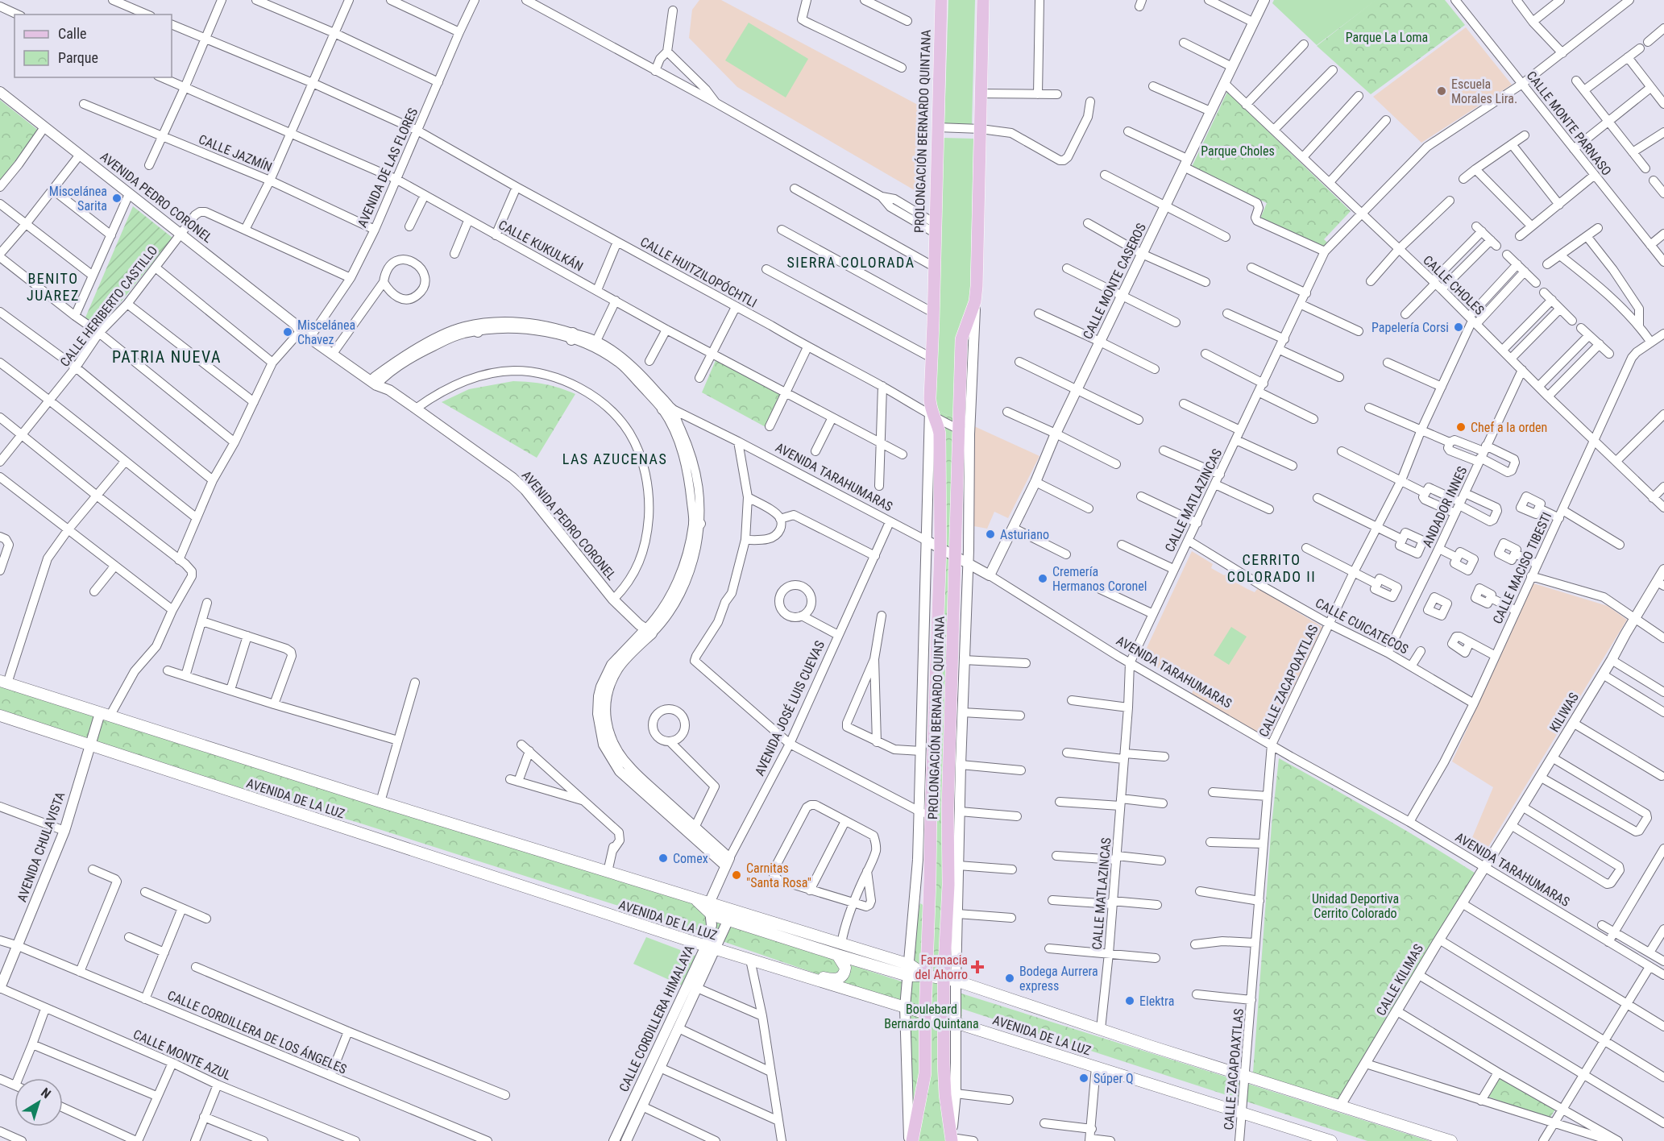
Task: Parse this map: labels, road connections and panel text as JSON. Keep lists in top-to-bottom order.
{
  "streets": {
    "main road": ["PROLONGACIÓN BERNARDO QUINTANA", "AVENIDA DE LA LUZ"],
    "street": [
      "CALLE MONTE PARNASO",
      "CALLE JAZMÍN",
      "AVENIDA DE LAS FLORES",
      "AVENIDA PEDRO CORONEL",
      "CALLE KUKULKÁN",
      "CALLE HUITZILOPÓCHTLI",
      "CALLE MONTE CASEROS",
      "CALLE CHOLES",
      "CALLE HERIBERTO CASTILLO",
      "AVENIDA TARAHUMARAS",
      "CALLE MATLAZINCAS",
      "ANDADOR INNES",
      "CALLE MACISO TIBESTI",
      "CALLE CUICATECOS",
      "CALLE ZACAPOAXTLAS",
      "AVENIDA JOSÉ LUIS CUEVAS",
      "KILIWAS",
      "AVENIDA CHULAVISTA",
      "CALLE KILIMAS",
      "CALLE CORDILLERA HIMALAYA",
      "CALLE CORDILLERA DE LOS ÁNGELES",
      "CALLE MONTE AZUL"
    ]
  },
  "crossings": [
    ["CALLE MONTE PARNASO", "CALLE MATLAZINCAS"],
    ["PROLONGACIÓN BERNARDO QUINTANA", "CALLE HUITZILOPÓCHTLI"],
    ["PROLONGACIÓN BERNARDO QUINTANA", "AVENIDA TARAHUMARAS"],
    ["PROLONGACIÓN BERNARDO QUINTANA", "AVENIDA DE LA LUZ"],
    ["CALLE JAZMÍN", "AVENIDA DE LAS FLORES"],
    ["AVENIDA DE LAS FLORES", "AVENIDA PEDRO CORONEL"],
    ["AVENIDA DE LAS FLORES", "CALLE KUKULKÁN"],
    ["AVENIDA DE LAS FLORES", "CALLE HUITZILOPÓCHTLI"],
    ["AVENIDA PEDRO CORONEL", "CALLE HERIBERTO CASTILLO"],
    ["CALLE MONTE CASEROS", "CALLE CHOLES"],
    ["CALLE MONTE CASEROS", "AVENIDA TARAHUMARAS"],
    ["CALLE CHOLES", "CALLE MATLAZINCAS"],
    ["CALLE CHOLES", "ANDADOR INNES"],
    ["CALLE CHOLES", "CALLE MACISO TIBESTI"],
    ["CALLE CHOLES", "CALLE ZACAPOAXTLAS"],
    ["AVENIDA TARAHUMARAS", "CALLE MATLAZINCAS"],
    ["AVENIDA TARAHUMARAS", "CALLE MACISO TIBESTI"],
    ["AVENIDA TARAHUMARAS", "CALLE ZACAPOAXTLAS"],
    ["AVENIDA TARAHUMARAS", "AVENIDA JOSÉ LUIS CUEVAS"],
    ["AVENIDA TARAHUMARAS", "KILIWAS"],
    ["AVENIDA TARAHUMARAS", "CALLE KILIMAS"],
    ["CALLE MATLAZINCAS", "CALLE CUICATECOS"],
    ["CALLE MATLAZINCAS", "AVENIDA DE LA LUZ"],
    ["ANDADOR INNES", "CALLE CUICATECOS"],
    ["CALLE MACISO TIBESTI", "CALLE CUICATECOS"],
    ["CALLE CUICATECOS", "CALLE ZACAPOAXTLAS"],
    ["CALLE ZACAPOAXTLAS", "AVENIDA DE LA LUZ"],
    ["AVENIDA JOSÉ LUIS CUEVAS", "AVENIDA DE LA LUZ"],
    ["AVENIDA JOSÉ LUIS CUEVAS", "CALLE CORDILLERA HIMALAYA"],
    ["KILIWAS", "CALLE KILIMAS"],
    ["AVENIDA DE LA LUZ", "AVENIDA CHULAVISTA"],
    ["AVENIDA DE LA LUZ", "CALLE KILIMAS"],
    ["AVENIDA DE LA LUZ", "CALLE CORDILLERA HIMALAYA"],
    ["AVENIDA CHULAVISTA", "CALLE CORDILLERA DE LOS ÁNGELES"],
    ["AVENIDA CHULAVISTA", "CALLE MONTE AZUL"]
  ],
  "districts": [
    "SIERRA COLORADA",
    "BENITO JUAREZ",
    "PATRIA NUEVA",
    "LAS AZUCENAS",
    "CERRITO COLORADO II"
  ],
  "parks": [
    "Parque La Loma",
    "Parque Choles",
    "Unidad Deportiva Cerrito Colorado",
    "Boulebard Bernardo Quintana"
  ],
  "places": {
    "other": [
      "Escuela Morales Lira.",
      "Miscelánea Sarita",
      "Papelería Corsi",
      "Miscelánea Chavez",
      "Chef a la orden",
      "Asturiano",
      "Cremería Hermanos Coronel",
      "Comex",
      "Carnitas \"Santa Rosa\"",
      "Bodega Aurrera express",
      "Elektra",
      "Súper Q"
    ],
    "health": ["Farmacia del Ahorro"]
  },
  "legend": ["Calle", "Parque"],
  "north": "top right"
}
